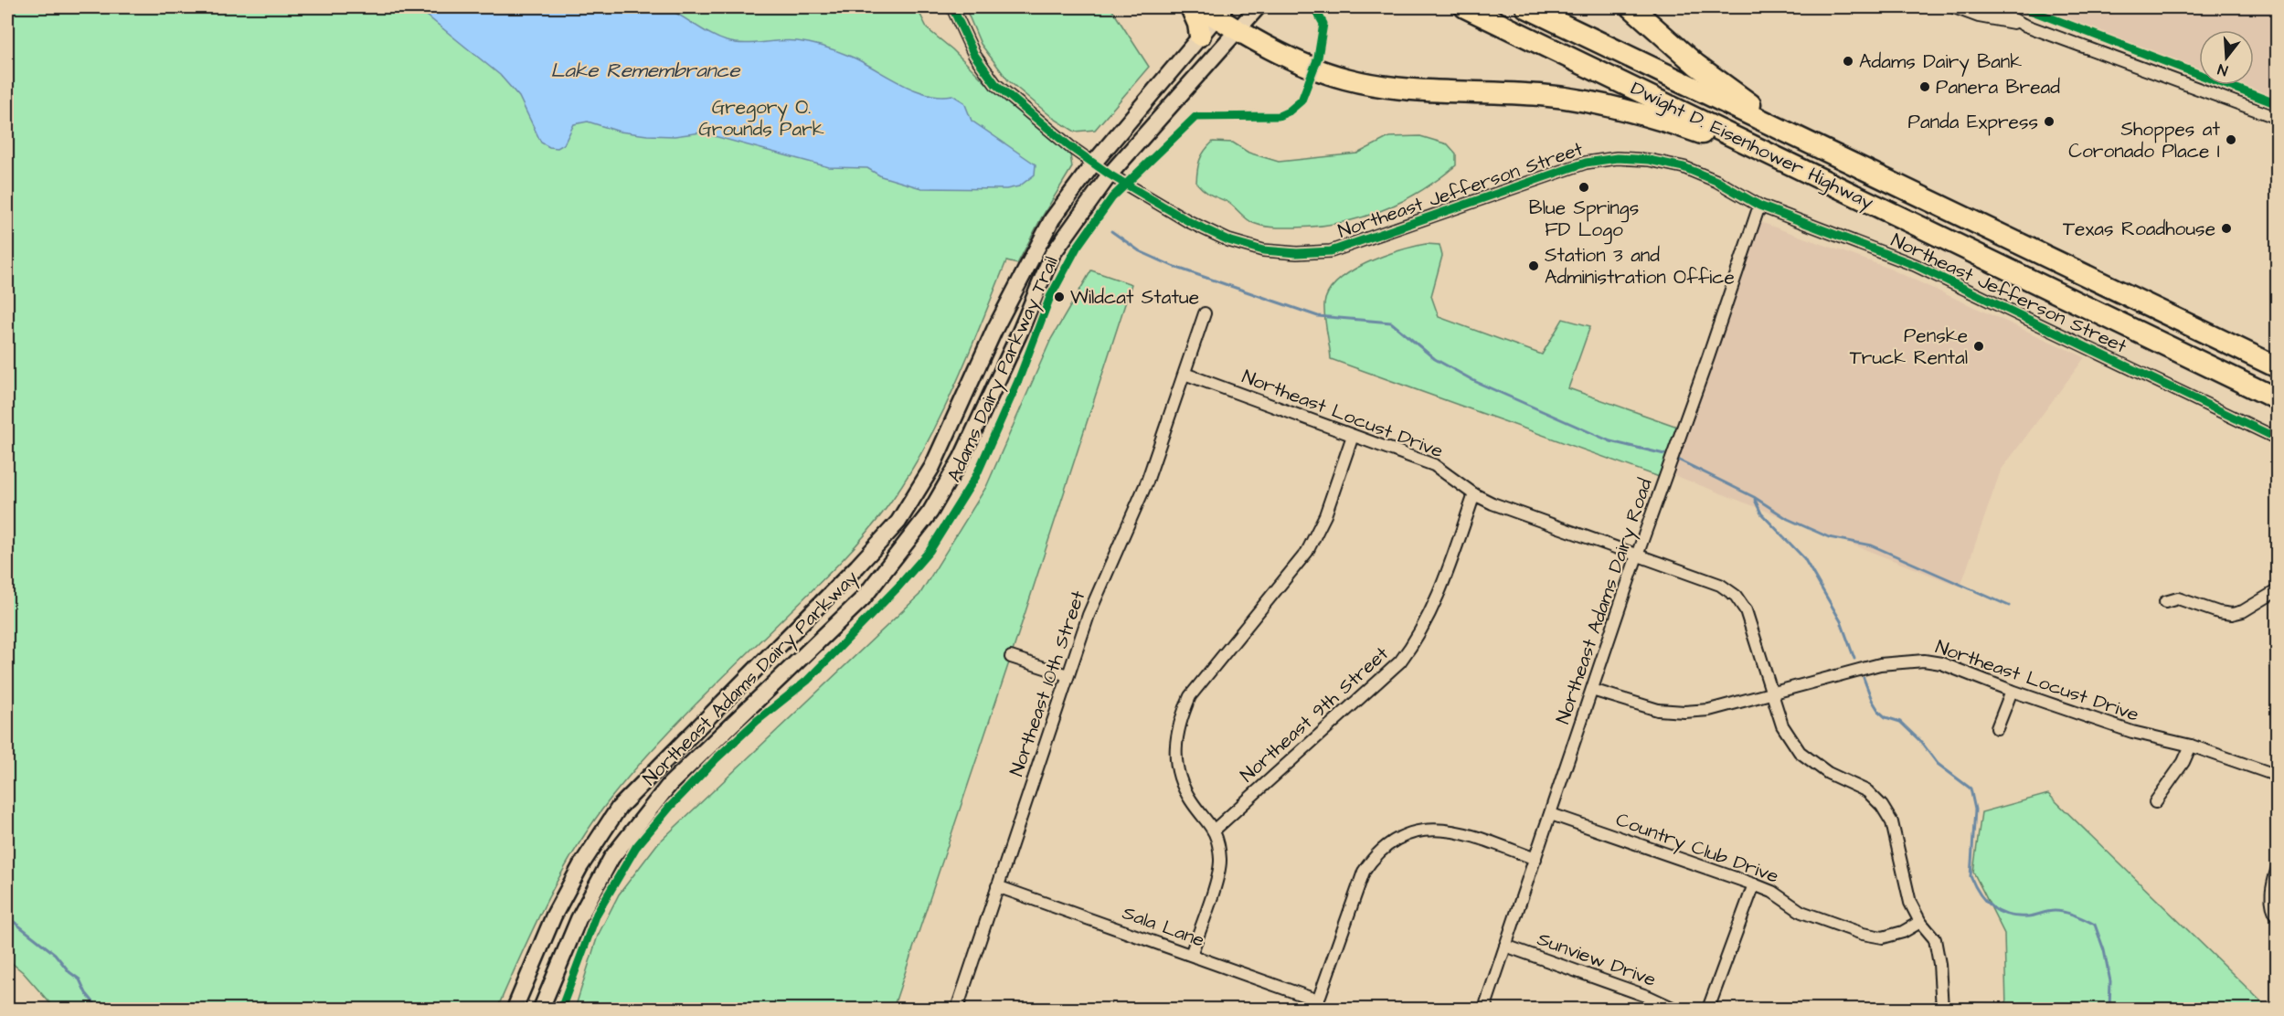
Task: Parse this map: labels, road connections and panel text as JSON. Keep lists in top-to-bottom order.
{
  "streets": {
    "highway": ["Dwight D. Eisenhower Highway"],
    "main road": ["Northeast Adams Dairy Parkway"],
    "street": [
      "Northeast Jefferson Street",
      "Northeast Locust Drive",
      "Northeast Adams Dairy Road",
      "Northeast 10th Street",
      "Northeast 9th Street",
      "Country Club Drive",
      "Sala Lane",
      "Sunview Drive"
    ],
    "cycle path": ["Adams Dairy Parkway Trail"]
  },
  "crossings": [
    ["Northeast Jefferson Street", "Northeast Adams Dairy Road"],
    ["Northeast Jefferson Street", "Northeast Adams Dairy Parkway"],
    ["Northeast Locust Drive", "Northeast Adams Dairy Road"],
    ["Northeast Locust Drive", "Northeast 10th Street"],
    ["Northeast Locust Drive", "Northeast 9th Street"],
    ["Northeast Locust Drive", "Country Club Drive"],
    ["Northeast Adams Dairy Road", "Country Club Drive"],
    ["Northeast Adams Dairy Road", "Sunview Drive"],
    ["Northeast 10th Street", "Sala Lane"]
  ],
  "water": ["Lake Remembrance"],
  "parks": ["Gregory O. Grounds Park"],
  "places": [
    "Adams Dairy Bank",
    "Panera Bread",
    "Panda Express",
    "Shoppes at Coronado Place I",
    "Blue Springs FD Logo",
    "Texas Roadhouse",
    "Station 3 and Administration Office",
    "Wildcat Statue",
    "Penske Truck Rental"
  ],
  "north": "bottom"
}
